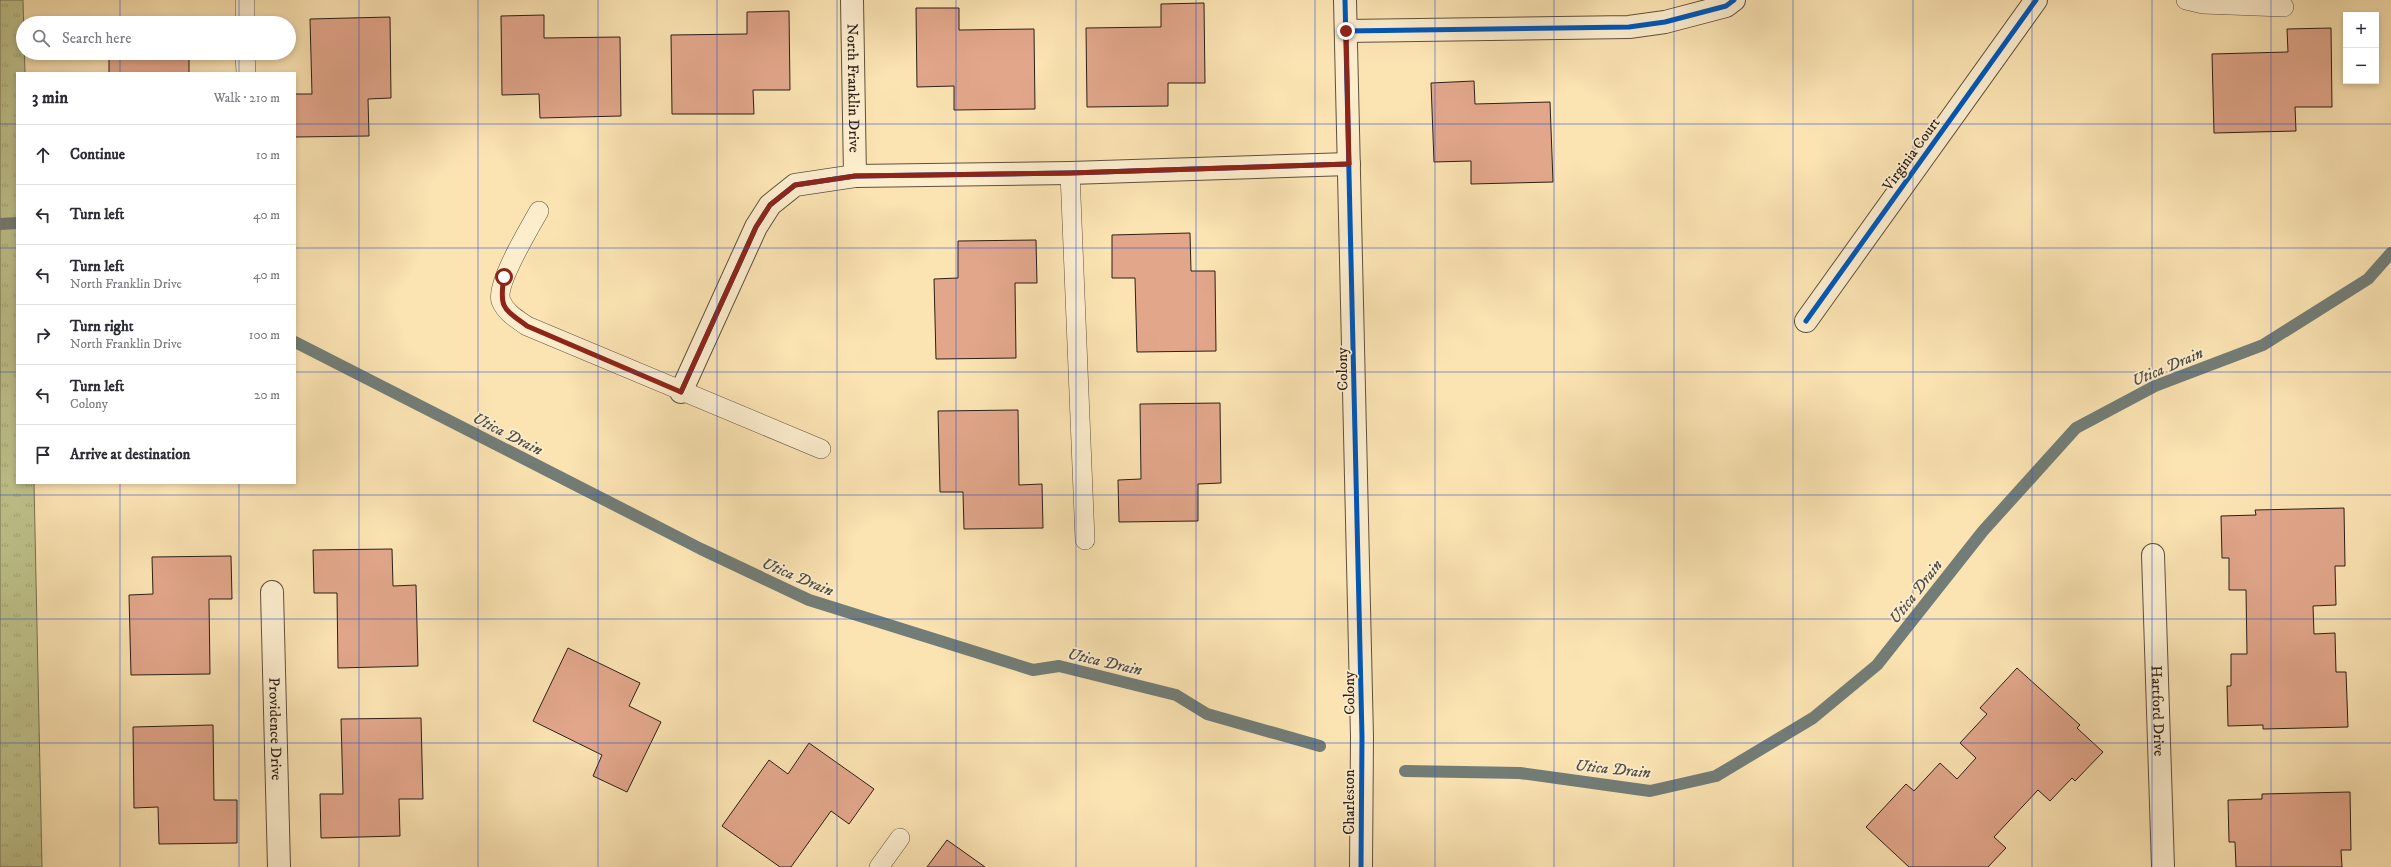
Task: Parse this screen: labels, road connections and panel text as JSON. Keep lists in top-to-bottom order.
{
  "streets": {
    "street": [
      "North Franklin Drive",
      "Virginia Court",
      "Colony",
      "Hartford Drive",
      "Providence Drive",
      "Charleston"
    ]
  },
  "crossings": [
    ["Colony", "Charleston"]
  ],
  "water": ["Utica Drain"],
  "page": {
    "map_buttons": ["+", "−"],
    "search": "Search here",
    "heading": ["3 min", "Walk · 210 m"],
    "list": [
      ["Continue", "10 m"],
      ["Turn left", "40 m"],
      ["Turn left", "North Franklin Drive", "40 m"],
      ["Turn right", "North Franklin Drive", "100 m"],
      ["Turn left", "Colony", "20 m"],
      "Arrive at destination"
    ]
  }
}
